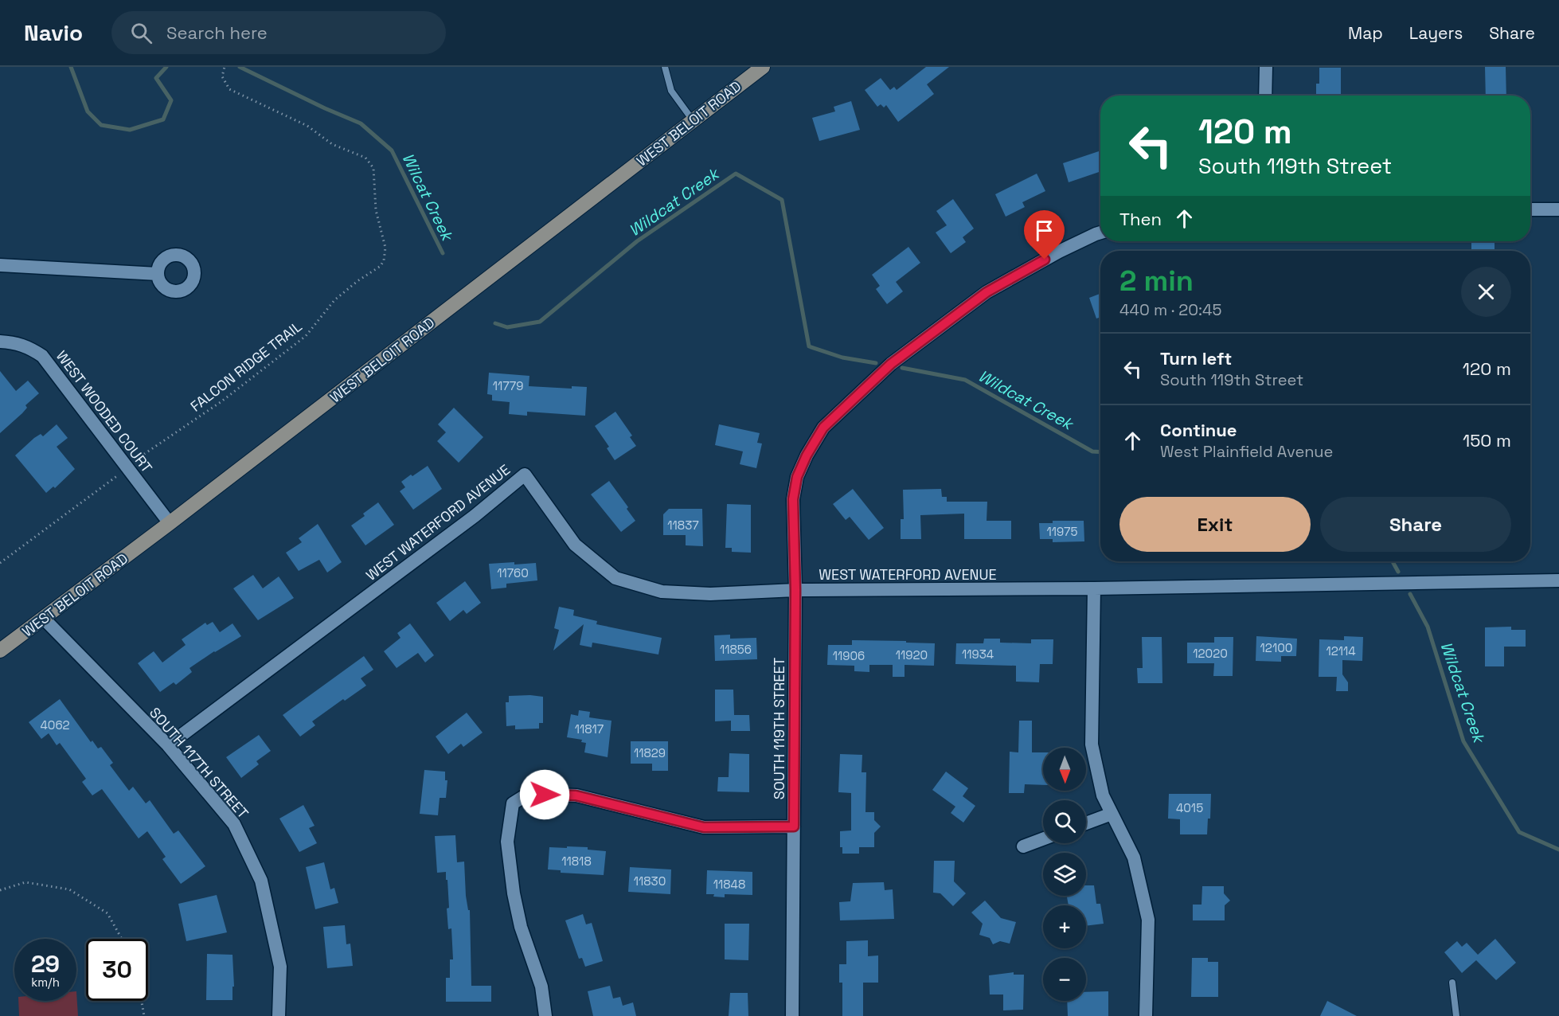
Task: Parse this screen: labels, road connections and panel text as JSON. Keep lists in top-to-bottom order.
{
  "streets": {
    "main road": ["WEST BELOIT ROAD"],
    "street": [
      "WEST WOODED COURT",
      "WEST WATERFORD AVENUE",
      "SOUTH 119TH STREET",
      "SOUTH 117TH STREET"
    ],
    "path": ["FALCON RIDGE TRAIL"]
  },
  "crossings": [
    ["WEST BELOIT ROAD", "WEST WOODED COURT"],
    ["WEST BELOIT ROAD", "SOUTH 117TH STREET"],
    ["WEST WATERFORD AVENUE", "SOUTH 119TH STREET"],
    ["WEST WATERFORD AVENUE", "SOUTH 117TH STREET"]
  ],
  "water": ["Wilcat Creek", "Wildcat Creek"],
  "house_numbers": [
    "11779",
    "11837",
    "11975",
    "11760",
    "12100",
    "11856",
    "12114",
    "12020",
    "11934",
    "11920",
    "11906",
    "4062",
    "11817",
    "11829",
    "4015",
    "11818",
    "11830",
    "11848"
  ],
  "north": "bottom",
  "page": {
    "header": "Navio",
    "search": "Search here",
    "nav": ["Map", "Layers", "Share"],
    "turn": ["120 m", "South 119th Street"],
    "then": "Then",
    "heading": ["2 min", "440 m · 20:45"],
    "list": [
      {
        "name": "Turn left",
        "note": "South 119th Street",
        "value": "120 m"
      },
      {
        "name": "Continue",
        "note": "West Plainfield Avenue",
        "value": "150 m"
      }
    ],
    "buttons": ["Exit", "Share"],
    "map_buttons": ["+", "−"],
    "speed": "29 km/h",
    "limit": "30"
  }
}
